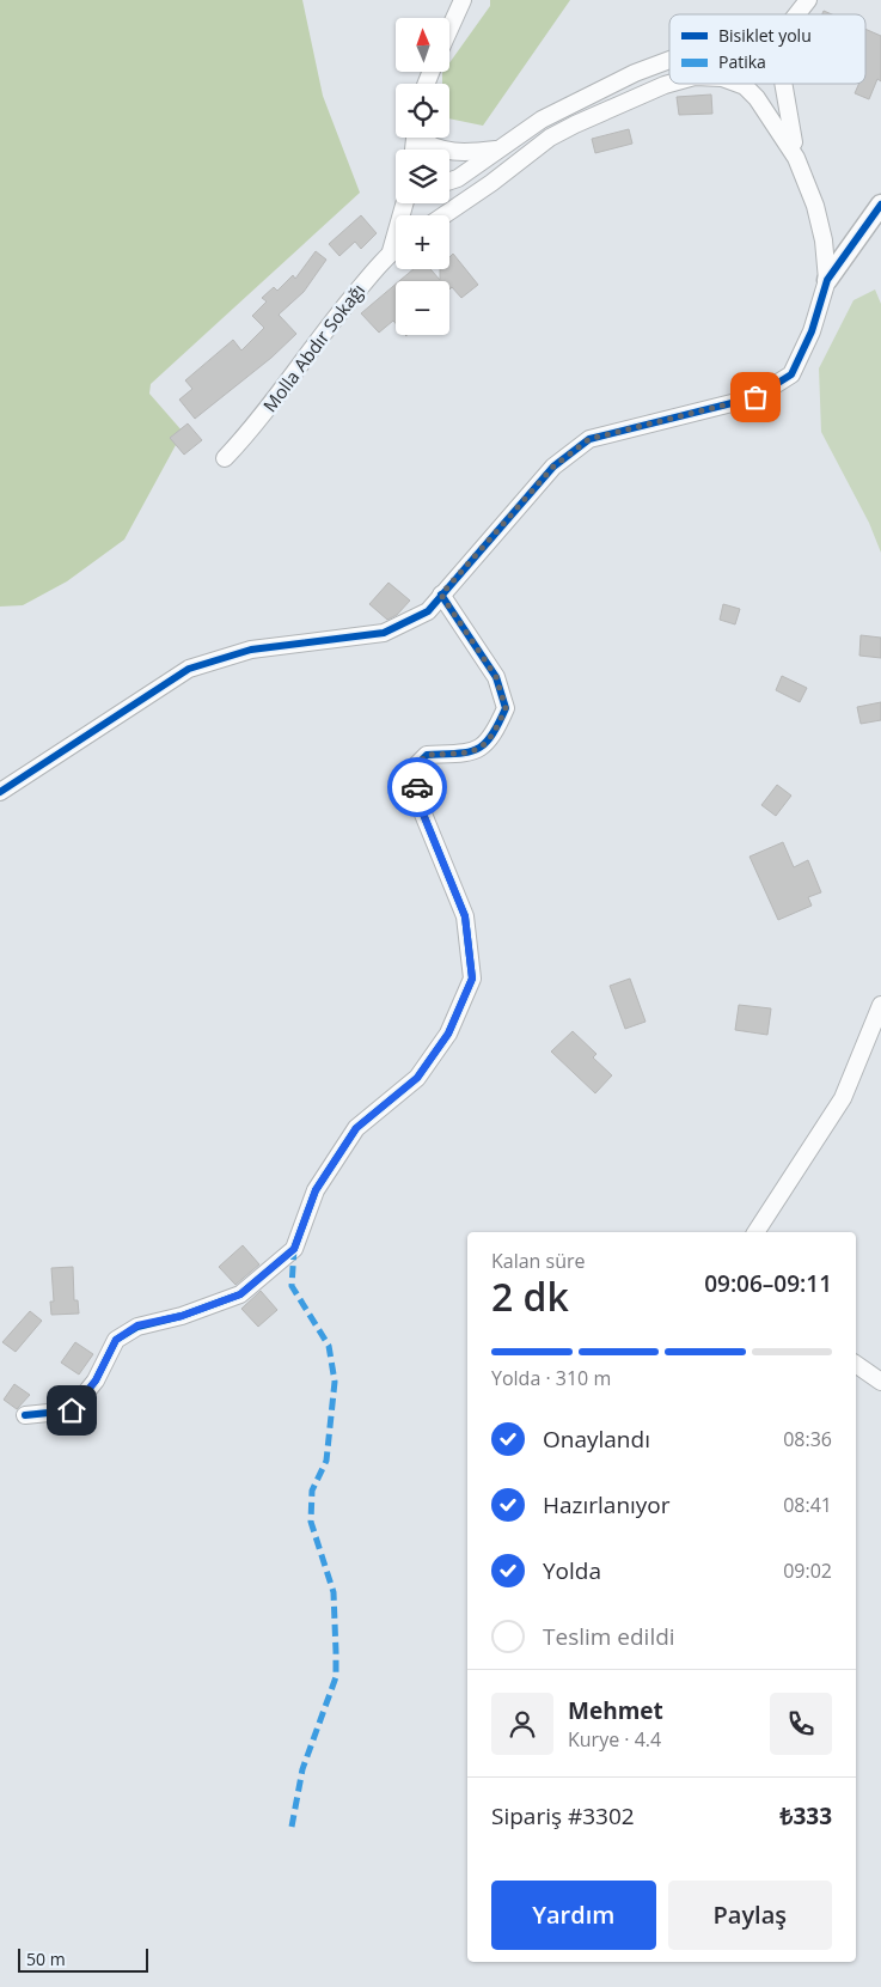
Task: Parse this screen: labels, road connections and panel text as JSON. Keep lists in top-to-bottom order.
{
  "streets": {
    "street": ["Molla Abdır Sokağı"]
  },
  "legend": ["Bisiklet yolu", "Patika"],
  "scale_bar": "50 m",
  "north": "top",
  "page": {
    "map_buttons": ["+", "−"],
    "heading": ["2 dk", "Kalan süre", "09:06–09:11"],
    "panel": [
      "Mehmet",
      "Kurye · 4.4",
      "Sipariş #3302",
      "₺333"
    ],
    "bar": "Yolda · 310 m",
    "list": [
      ["Onaylandı", "08:36"],
      ["Hazırlanıyor", "08:41"],
      ["Yolda", "09:02"],
      "Teslim edildi"
    ],
    "buttons": ["Yardım", "Paylaş"],
    "scale": "50 m"
  }
}
